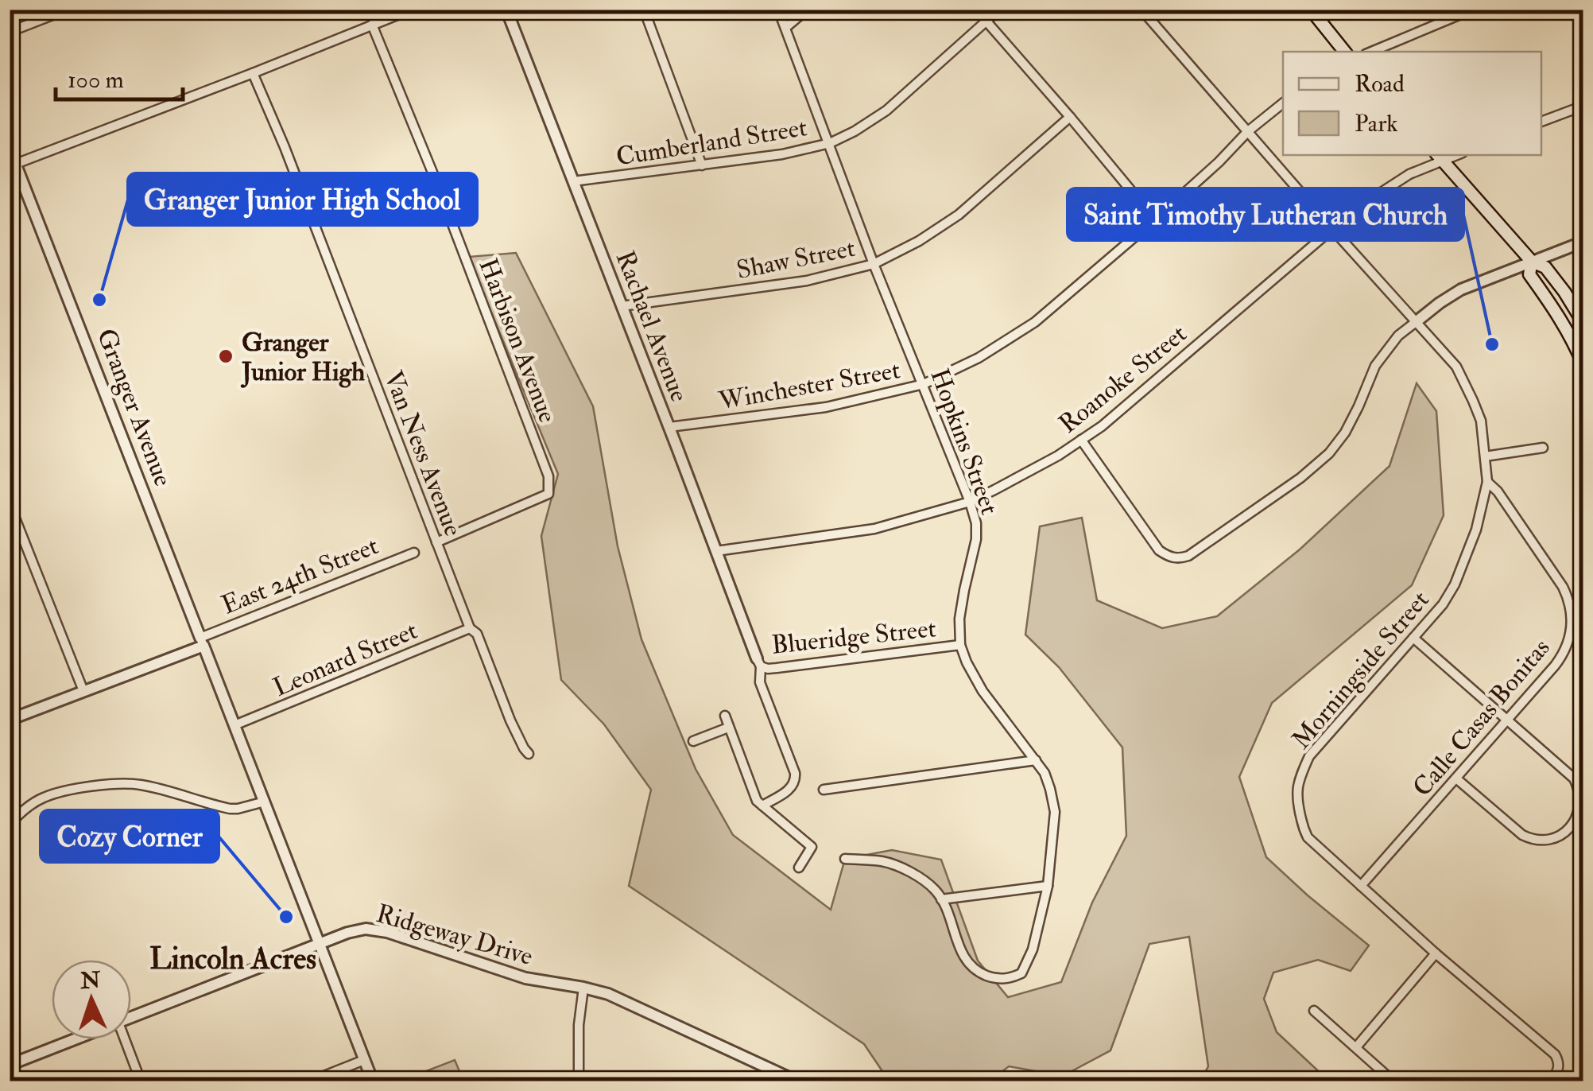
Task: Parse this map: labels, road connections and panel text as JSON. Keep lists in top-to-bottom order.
{
  "streets": {
    "street": [
      "Cumberland Street",
      "Shaw Street",
      "Rachael Avenue",
      "Harbison Avenue",
      "Roanoke Street",
      "Winchester Street",
      "Granger Avenue",
      "Hopkins Street",
      "Van Ness Avenue",
      "East 24th Street",
      "Blueridge Street",
      "Leonard Street",
      "Morningside Street",
      "Calle Casas Bonitas",
      "Ridgeway Drive"
    ]
  },
  "crossings": [
    ["Cumberland Street", "Rachael Avenue"],
    ["Cumberland Street", "Hopkins Street"],
    ["Shaw Street", "Rachael Avenue"],
    ["Shaw Street", "Hopkins Street"],
    ["Rachael Avenue", "Roanoke Street"],
    ["Rachael Avenue", "Winchester Street"],
    ["Rachael Avenue", "Blueridge Street"],
    ["Harbison Avenue", "Van Ness Avenue"],
    ["Roanoke Street", "Hopkins Street"],
    ["Roanoke Street", "Morningside Street"],
    ["Winchester Street", "Hopkins Street"],
    ["Winchester Street", "Morningside Street"],
    ["Granger Avenue", "East 24th Street"],
    ["Granger Avenue", "Leonard Street"],
    ["Granger Avenue", "Ridgeway Drive"],
    ["Hopkins Street", "Blueridge Street"],
    ["Van Ness Avenue", "Leonard Street"],
    ["Morningside Street", "Calle Casas Bonitas"]
  ],
  "districts": ["Lincoln Acres"],
  "places": [
    "Granger Junior High School",
    "Saint Timothy Lutheran Church",
    "Granger Junior High",
    "Cozy Corner"
  ],
  "legend": ["Road", "Park"],
  "scale_bar": "100 m",
  "north": "top"
}
